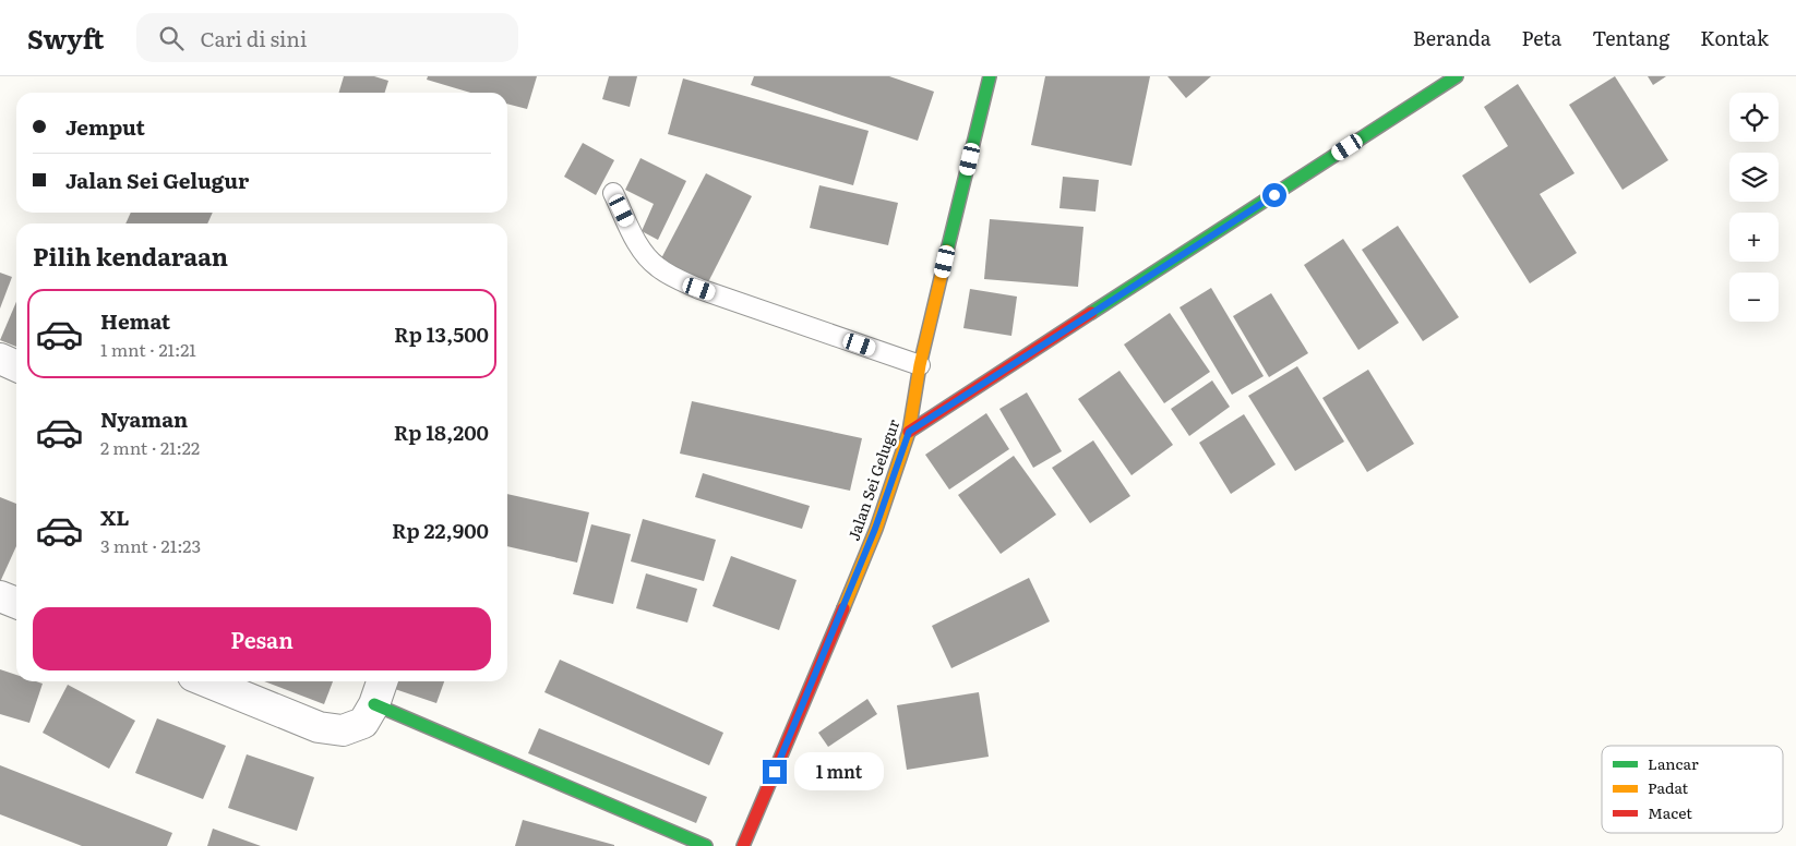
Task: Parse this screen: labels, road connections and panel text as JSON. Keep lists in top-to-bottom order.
{
  "streets": {
    "street": ["Jalan Sei Gelugur"]
  },
  "legend": ["Lancar", "Padat", "Macet"],
  "page": {
    "header": "Swyft",
    "search": "Cari di sini",
    "nav": [
      "Beranda",
      "Peta",
      "Tentang",
      "Kontak"
    ],
    "map_buttons": ["+", "−"],
    "banner": ["Jemput", "Jalan Sei Gelugur"],
    "heading": "Pilih kendaraan",
    "list": [
      {
        "name": "Hemat",
        "note": "1 mnt · 21:21",
        "value": "Rp 13,500"
      },
      {
        "name": "Nyaman",
        "note": "2 mnt · 21:22",
        "value": "Rp 18,200"
      },
      {
        "name": "XL",
        "note": "3 mnt · 21:23",
        "value": "Rp 22,900"
      }
    ],
    "buttons": "Pesan",
    "bubble": "1 mnt"
  }
}
